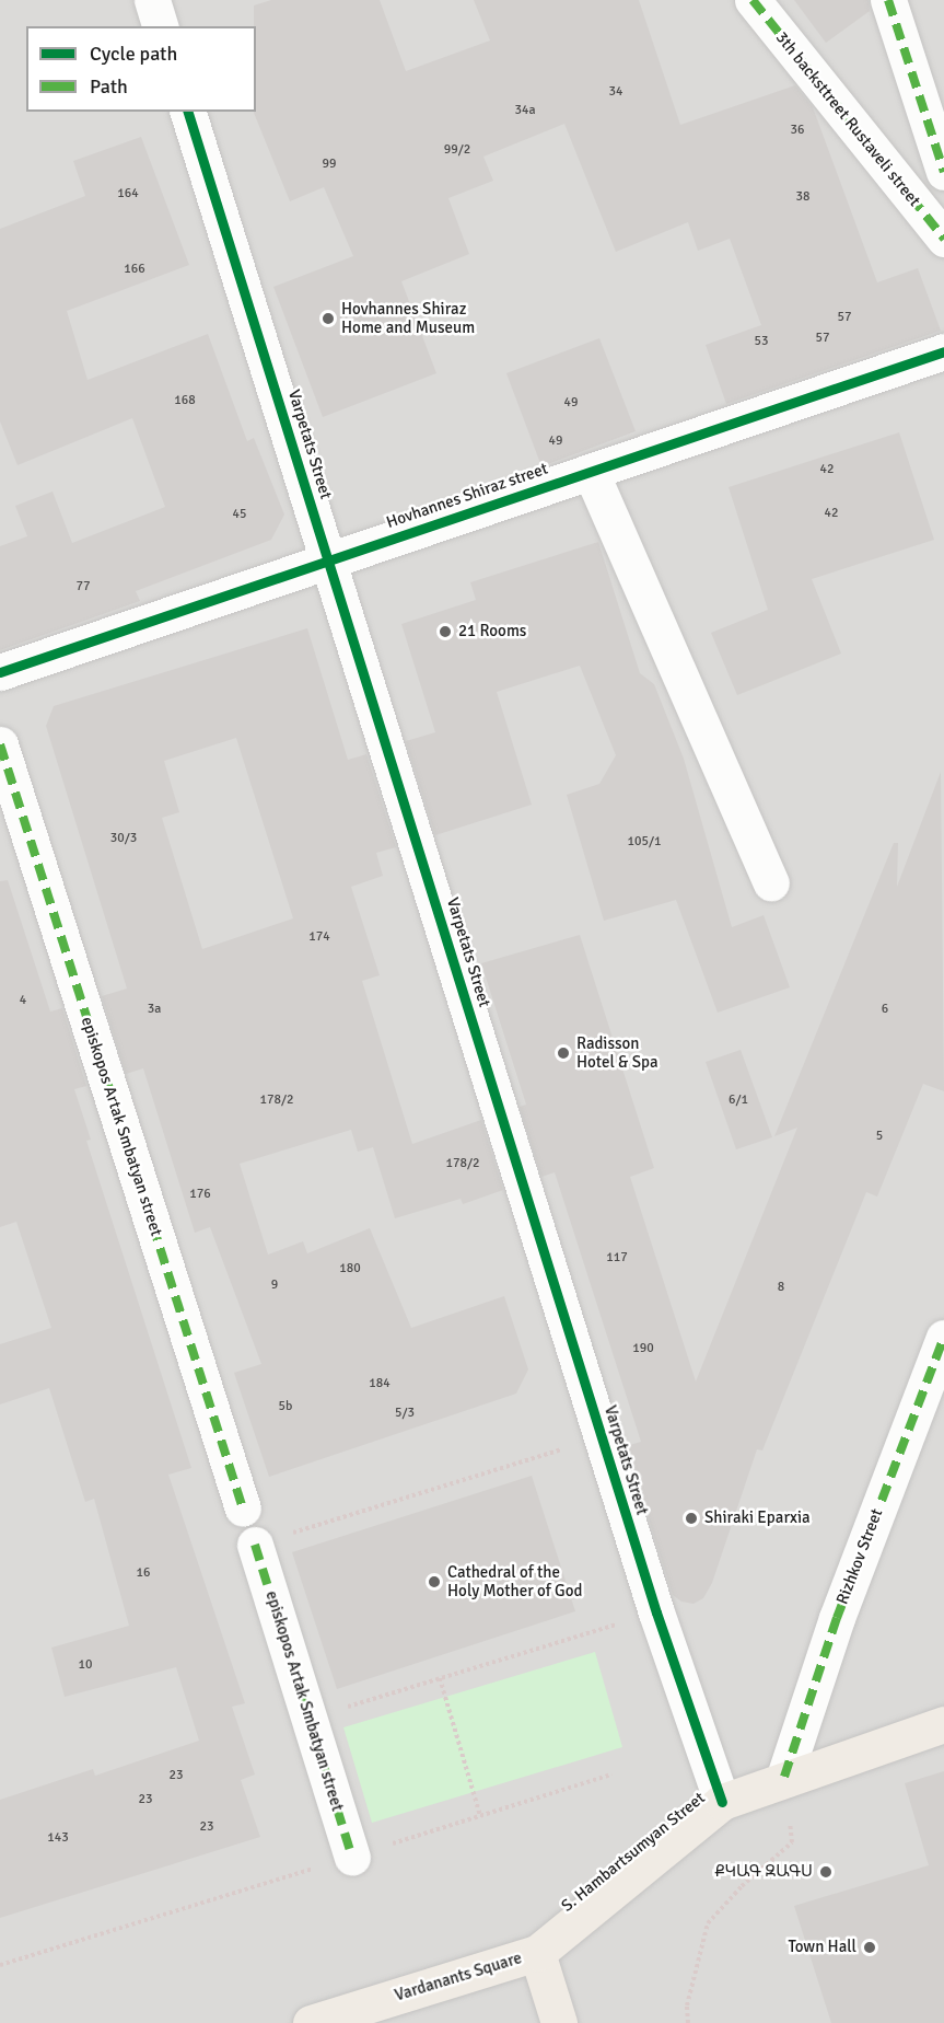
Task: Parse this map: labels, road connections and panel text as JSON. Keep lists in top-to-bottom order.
{
  "streets": {
    "main road": ["S. Hambartsumyan Street", "Vardanants Square"],
    "street": [
      "3th backsttreet Rustaveli street",
      "Varpetats Street",
      "Hovhannes Shiraz street",
      "episkopos Artak Smbatyan street",
      "Rizhkov Street"
    ]
  },
  "crossings": [
    ["Varpetats Street", "Hovhannes Shiraz street"],
    ["Varpetats Street", "S. Hambartsumyan Street"],
    ["Rizhkov Street", "S. Hambartsumyan Street"],
    ["S. Hambartsumyan Street", "Vardanants Square"]
  ],
  "places": [
    "Hovhannes Shiraz Home and Museum",
    "21 Rooms",
    "Radisson Hotel & Spa",
    "Shiraki Eparxia",
    "Cathedral of the Holy Mother of God",
    "ՔԿԱԳ ԶԱԳՍ",
    "Town Hall"
  ],
  "house_numbers": [
    "34",
    "34a",
    "36",
    "99/2",
    "99",
    "164",
    "38",
    "166",
    "57",
    "57",
    "53",
    "168",
    "49",
    "49",
    "42",
    "42",
    "45",
    "77",
    "30/3",
    "105/1",
    "174",
    "4",
    "3a",
    "6",
    "178/2",
    "6/1",
    "5",
    "178/2",
    "176",
    "117",
    "180",
    "9",
    "8",
    "190",
    "184",
    "5b",
    "5/3",
    "16",
    "10",
    "23",
    "23",
    "23",
    "143"
  ],
  "legend": ["Cycle path", "Path"]
}
